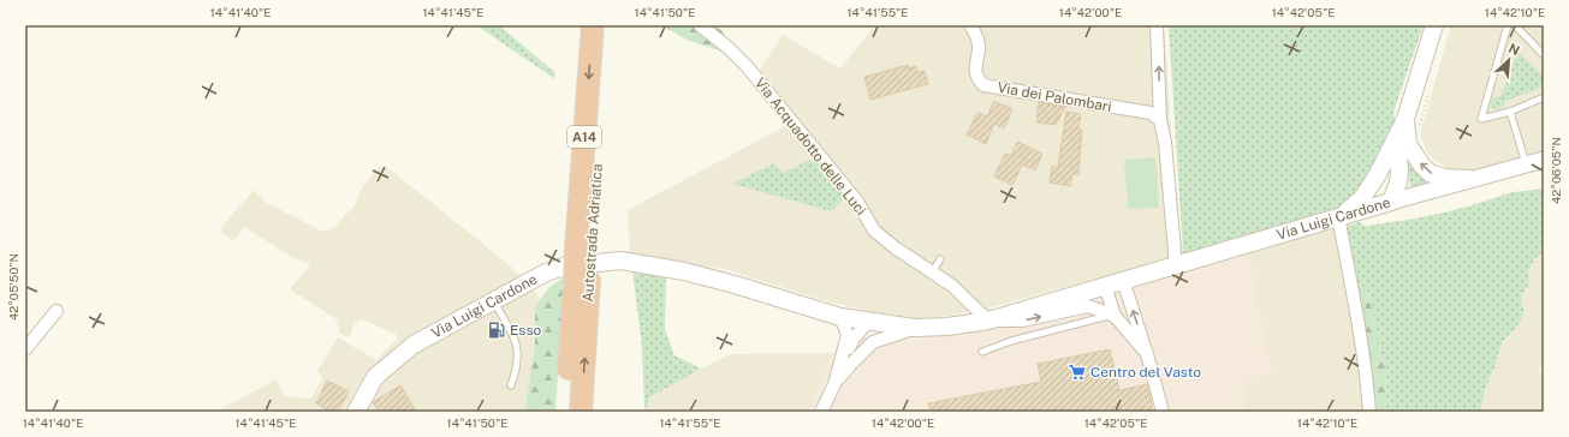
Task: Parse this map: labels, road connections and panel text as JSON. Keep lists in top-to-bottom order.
{
  "streets": {
    "highway": ["A14", "Autostrada Adriatica"],
    "main road": ["Via Luigi Cardone"],
    "street": ["Via dei Palombari", "Via Acquadotto delle Luci"]
  },
  "crossings": [
    ["Via Acquadotto delle Luci", "Via Luigi Cardone"]
  ],
  "places": {
    "fuel station": ["Esso"],
    "supermarket": ["Centro del Vasto"]
  },
  "north": "top right",
  "coordinates": [
    "14°41'40\"E",
    "14°41'45\"E",
    "14°41'50\"E",
    "14°41'55\"E",
    "14°42'00\"E",
    "14°42'05\"E",
    "14°42'10\"E",
    "42°06'05\"N",
    "42°05'50\"N"
  ]
}
